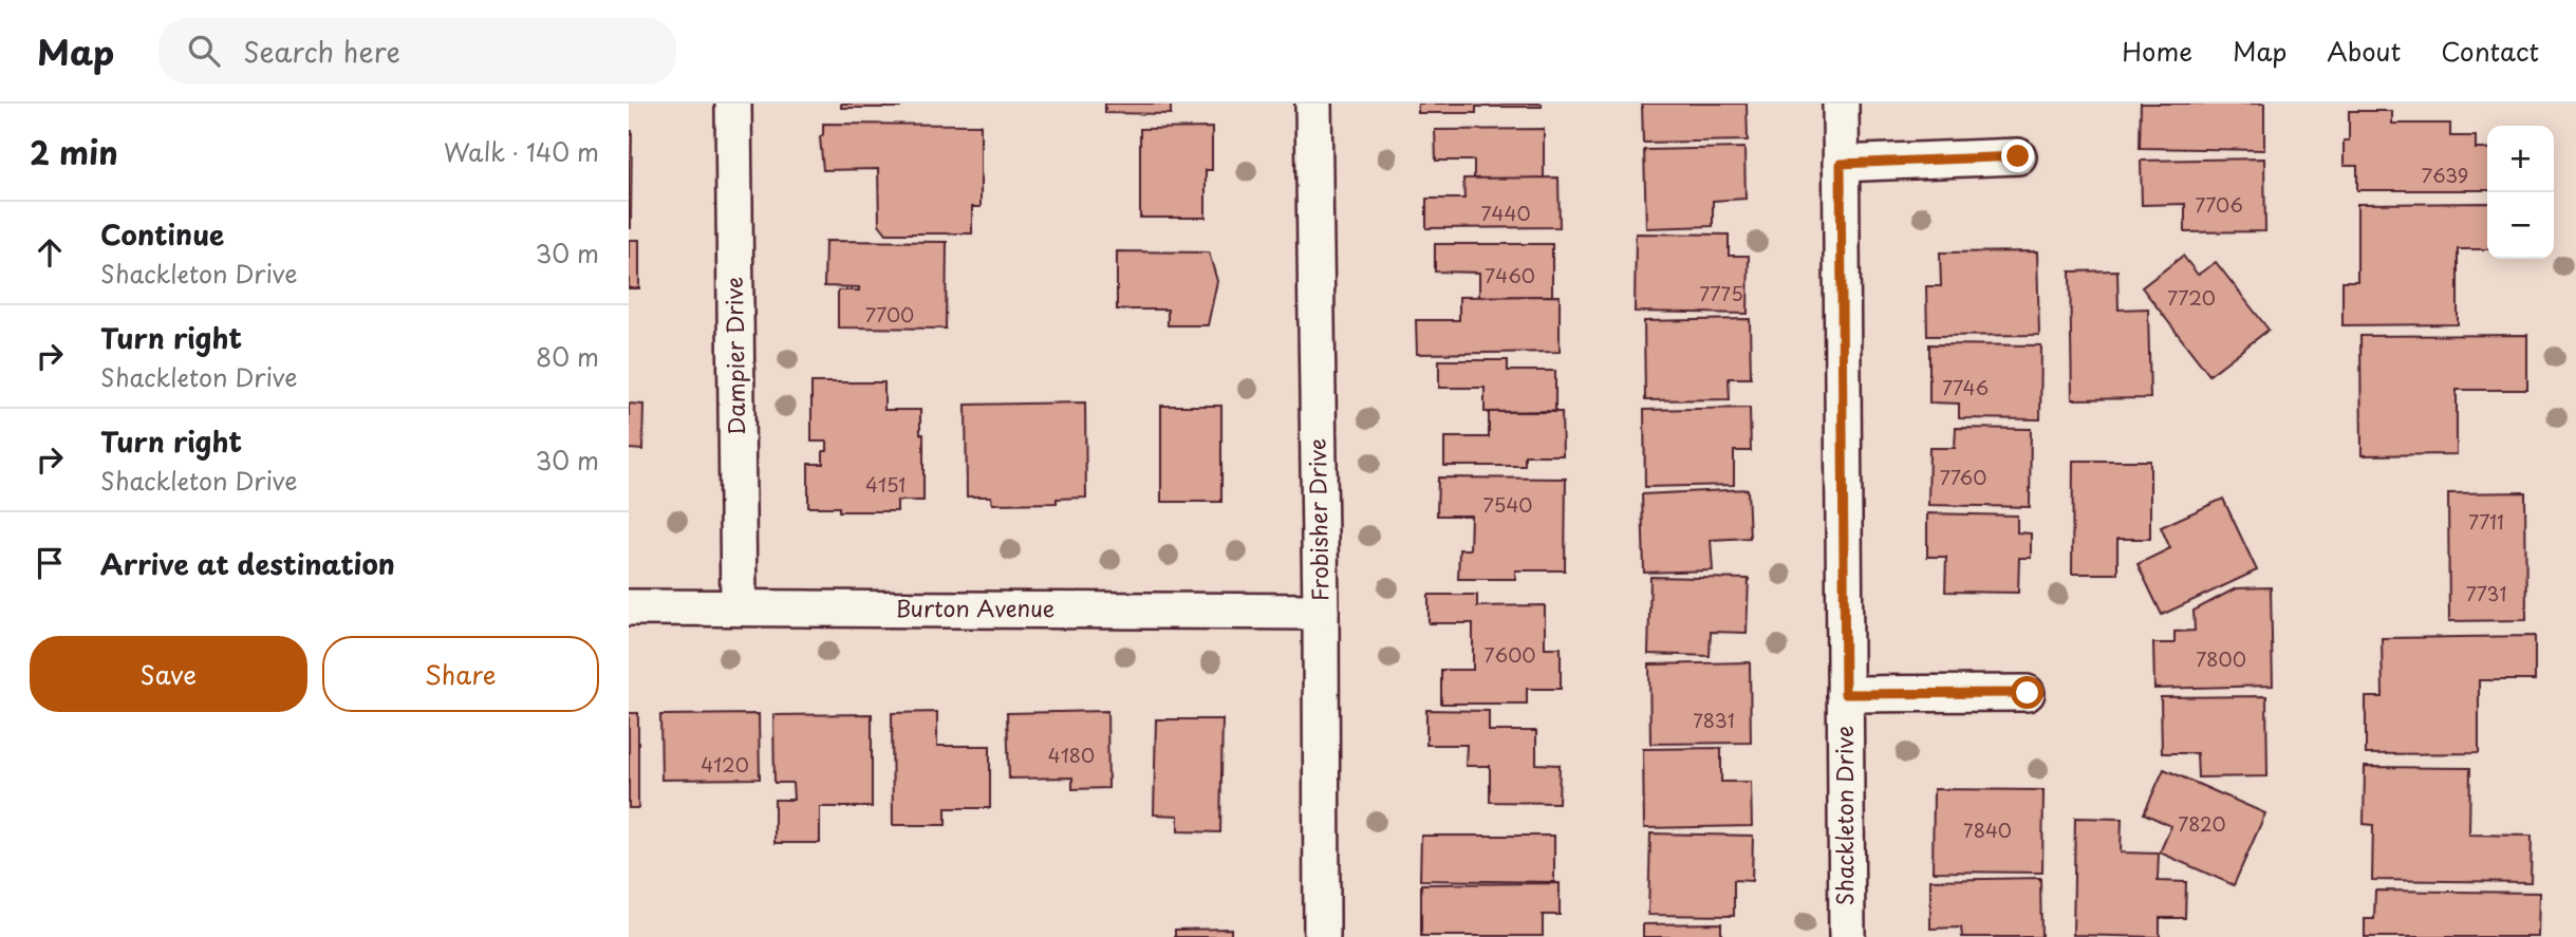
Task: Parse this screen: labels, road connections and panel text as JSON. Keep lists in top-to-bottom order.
{
  "streets": {
    "street": [
      "Dampier Drive",
      "Frobisher Drive",
      "Burton Avenue",
      "Shackleton Drive"
    ]
  },
  "crossings": [
    ["Dampier Drive", "Burton Avenue"],
    ["Frobisher Drive", "Burton Avenue"]
  ],
  "house_numbers": [
    "7639",
    "7706",
    "7440",
    "7460",
    "7775",
    "7720",
    "7700",
    "7746",
    "7760",
    "4151",
    "7540",
    "7711",
    "7731",
    "7600",
    "7800",
    "7831",
    "4180",
    "4120",
    "7820",
    "7840"
  ],
  "page": {
    "header": "Map",
    "search": "Search here",
    "nav": [
      "Home",
      "Map",
      "About",
      "Contact"
    ],
    "heading": ["2 min", "Walk · 140 m"],
    "map_buttons": ["+", "−"],
    "list": [
      ["Continue", "Shackleton Drive", "30 m"],
      ["Turn right", "Shackleton Drive", "80 m"],
      ["Turn right", "Shackleton Drive", "30 m"],
      "Arrive at destination"
    ],
    "buttons": ["Save", "Share"]
  }
}
